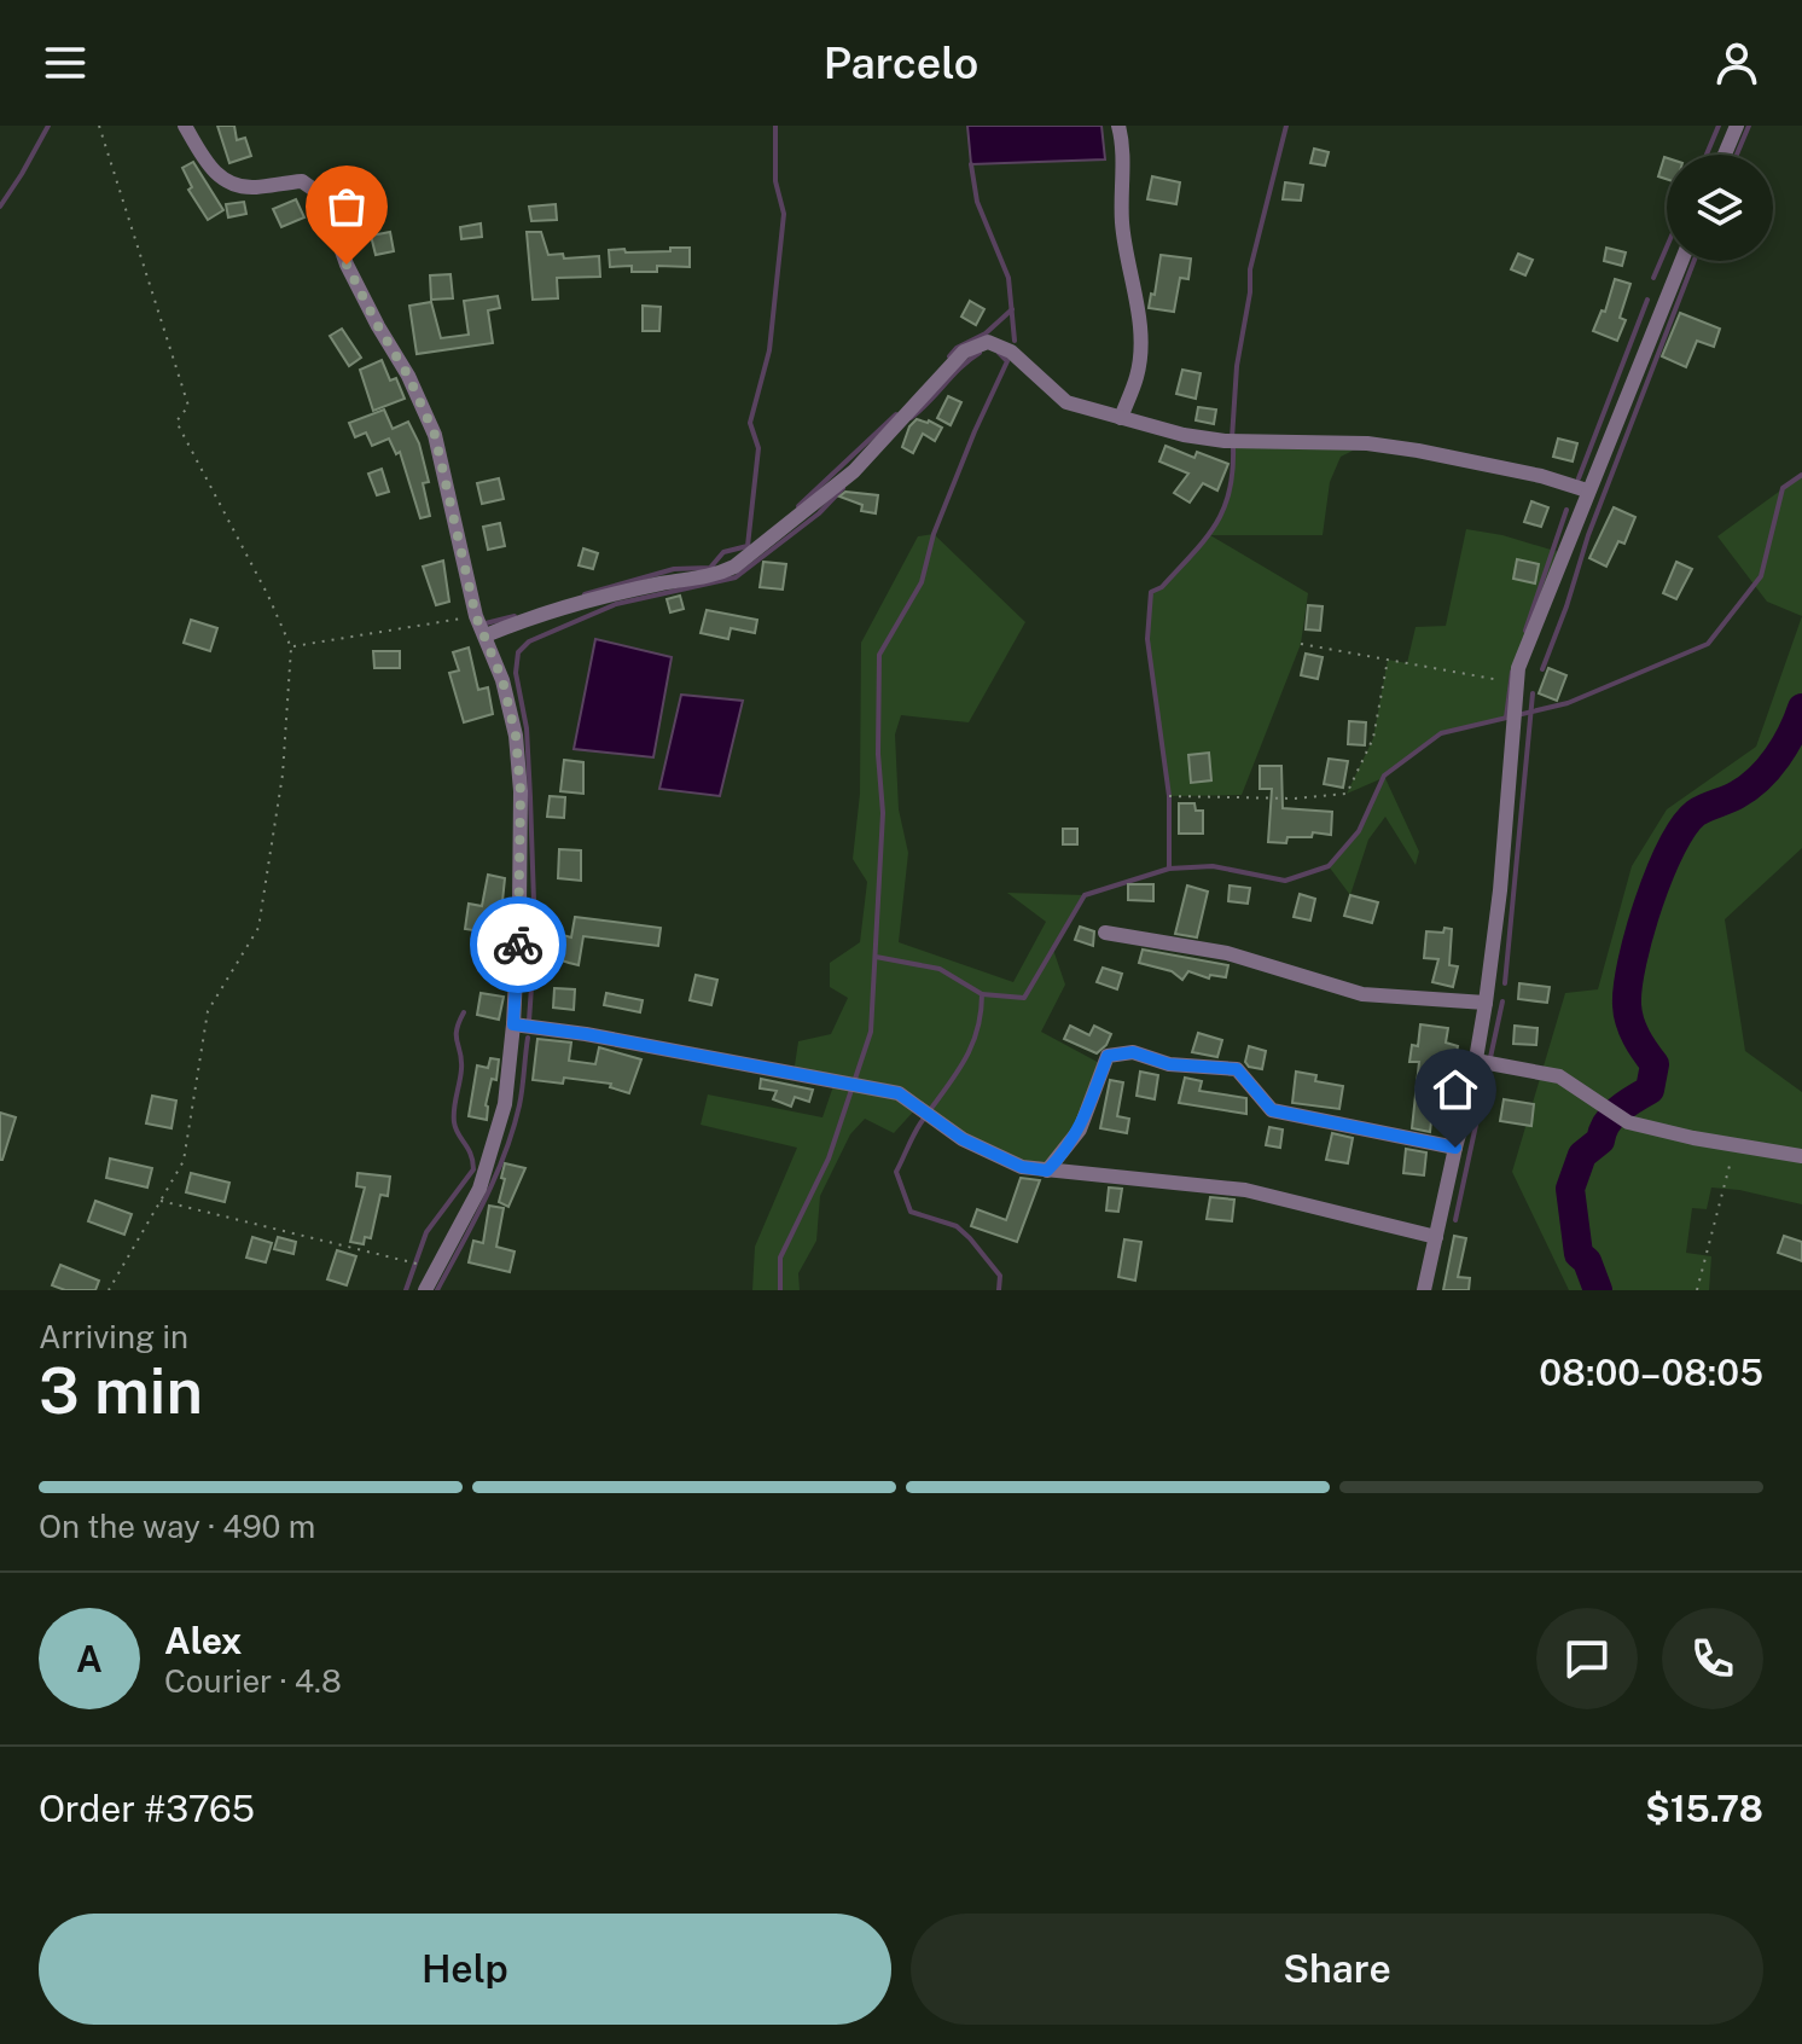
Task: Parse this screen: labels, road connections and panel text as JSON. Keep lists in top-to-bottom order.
{
  "page": {
    "header": "Parcelo",
    "heading": ["3 min", "Arriving in", "08:00–08:05"],
    "panel": [
      "Alex",
      "Courier · 4.8",
      "Order #3765",
      "$15.78"
    ],
    "bar": "On the way · 490 m",
    "round": "A",
    "buttons": ["Help", "Share"]
  }
}
